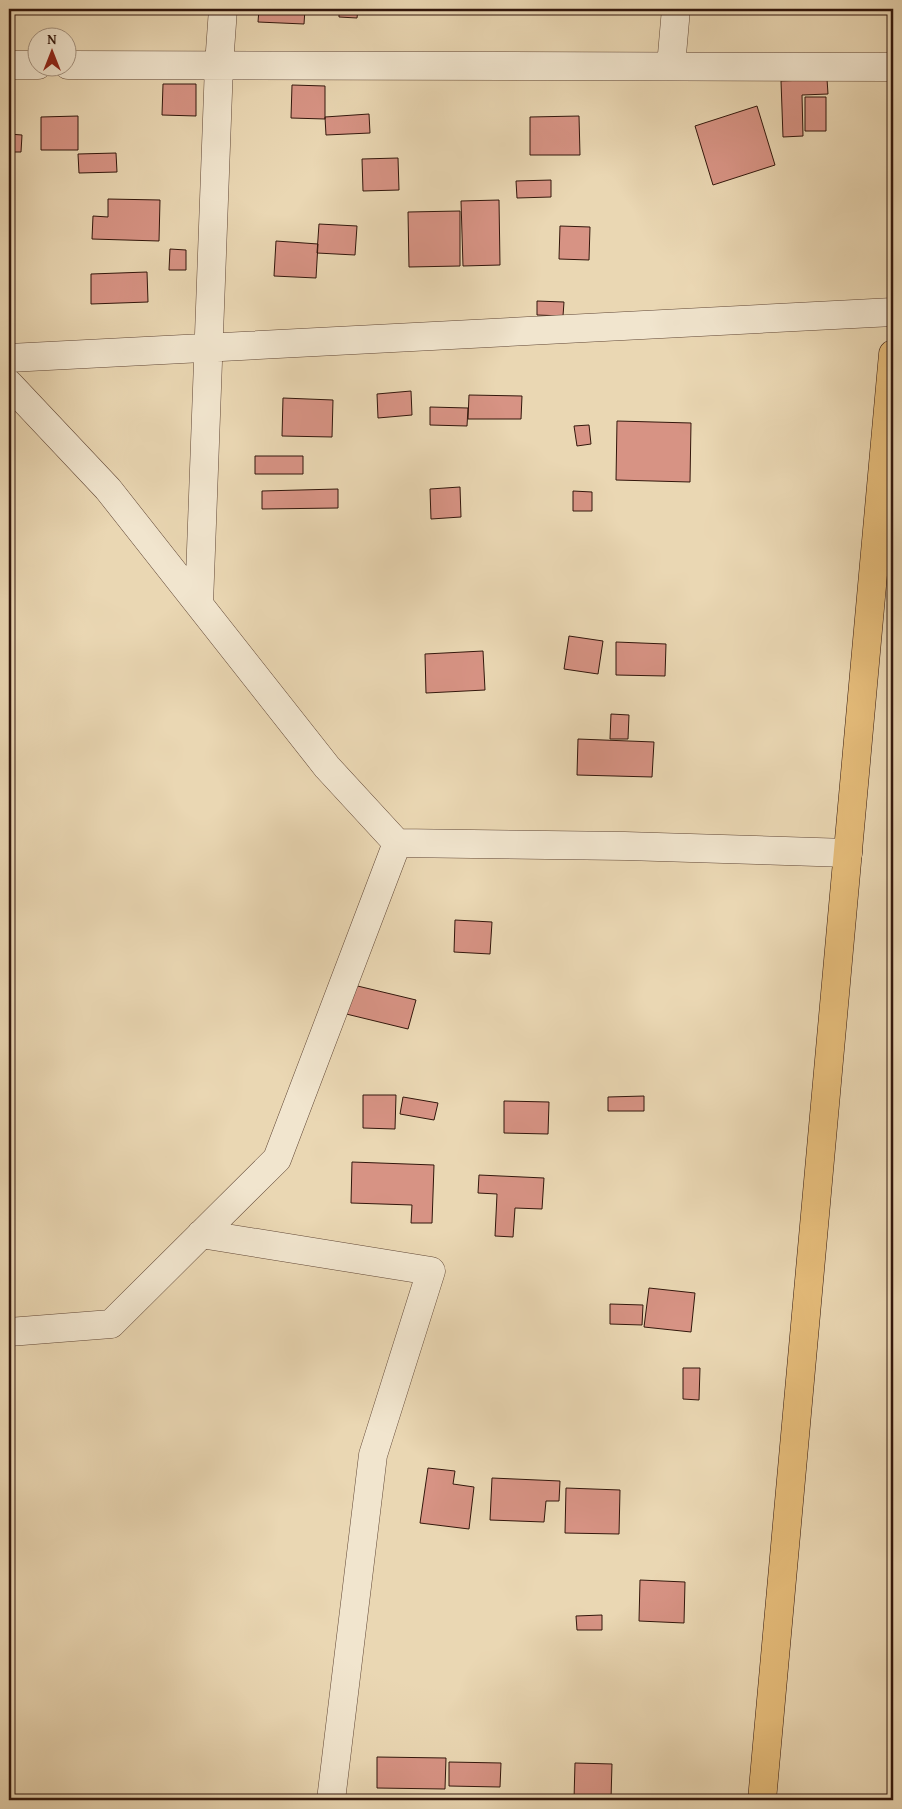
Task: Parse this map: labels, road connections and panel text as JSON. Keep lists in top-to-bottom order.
{
  "north": "top"
}
